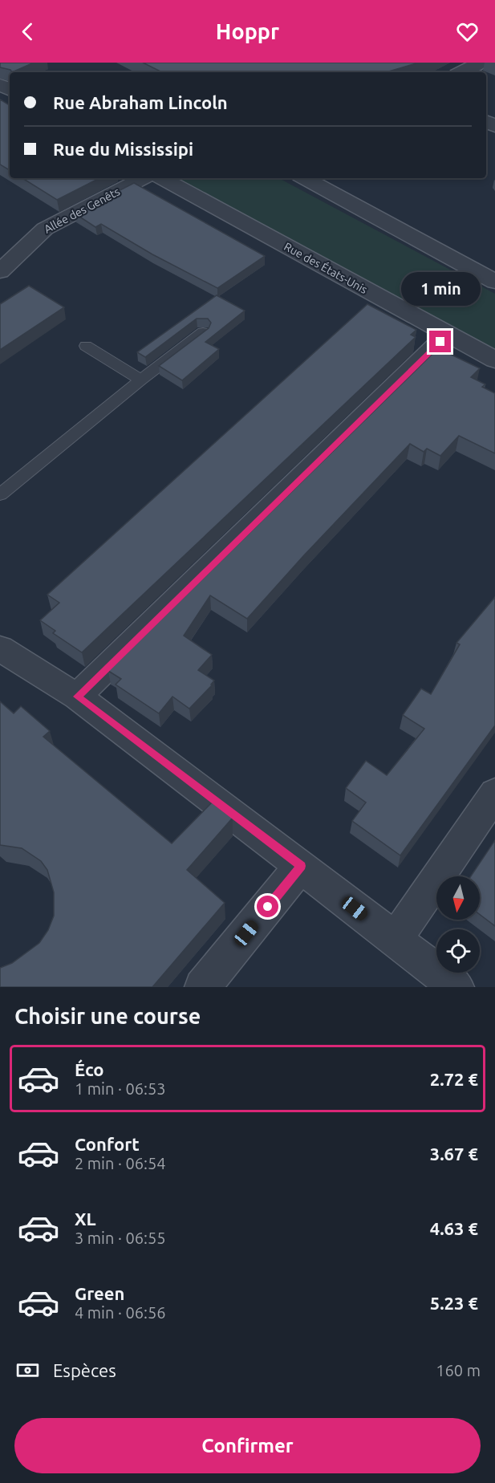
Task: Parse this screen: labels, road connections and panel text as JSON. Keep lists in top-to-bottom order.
{
  "streets": {
    "street": ["Allée des Genêts", "Rue des États-Unis"]
  },
  "north": "bottom",
  "page": {
    "header": "Hoppr",
    "banner": ["Rue Abraham Lincoln", "Rue du Mississipi"],
    "bubble": "1 min",
    "heading": "Choisir une course",
    "list": [
      {
        "name": "Éco",
        "note": "1 min · 06:53",
        "value": "2.72 €"
      },
      {
        "name": "Confort",
        "note": "2 min · 06:54",
        "value": "3.67 €"
      },
      {
        "name": "XL",
        "note": "3 min · 06:55",
        "value": "4.63 €"
      },
      {
        "name": "Green",
        "note": "4 min · 06:56",
        "value": "5.23 €"
      }
    ],
    "pay": ["Espèces", "160 m"],
    "buttons": "Confirmer"
  }
}
